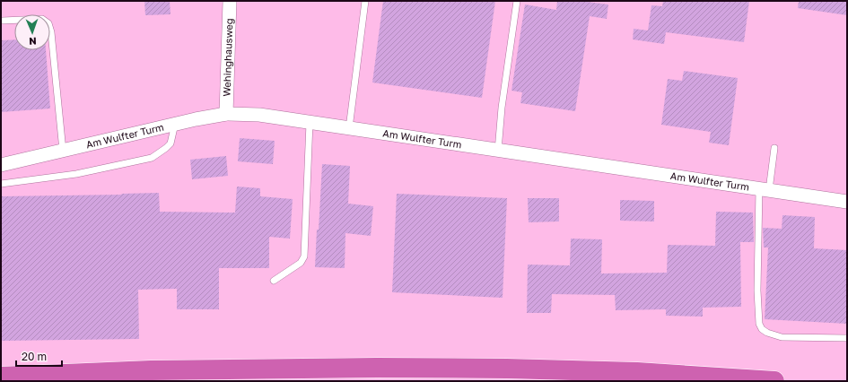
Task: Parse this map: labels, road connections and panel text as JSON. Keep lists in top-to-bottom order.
{
  "streets": {
    "street": ["Wehinghausweg", "Am Wulfter Turm"]
  },
  "crossings": [
    ["Wehinghausweg", "Am Wulfter Turm"]
  ],
  "scale_bar": "20 m",
  "north": "bottom"
}
